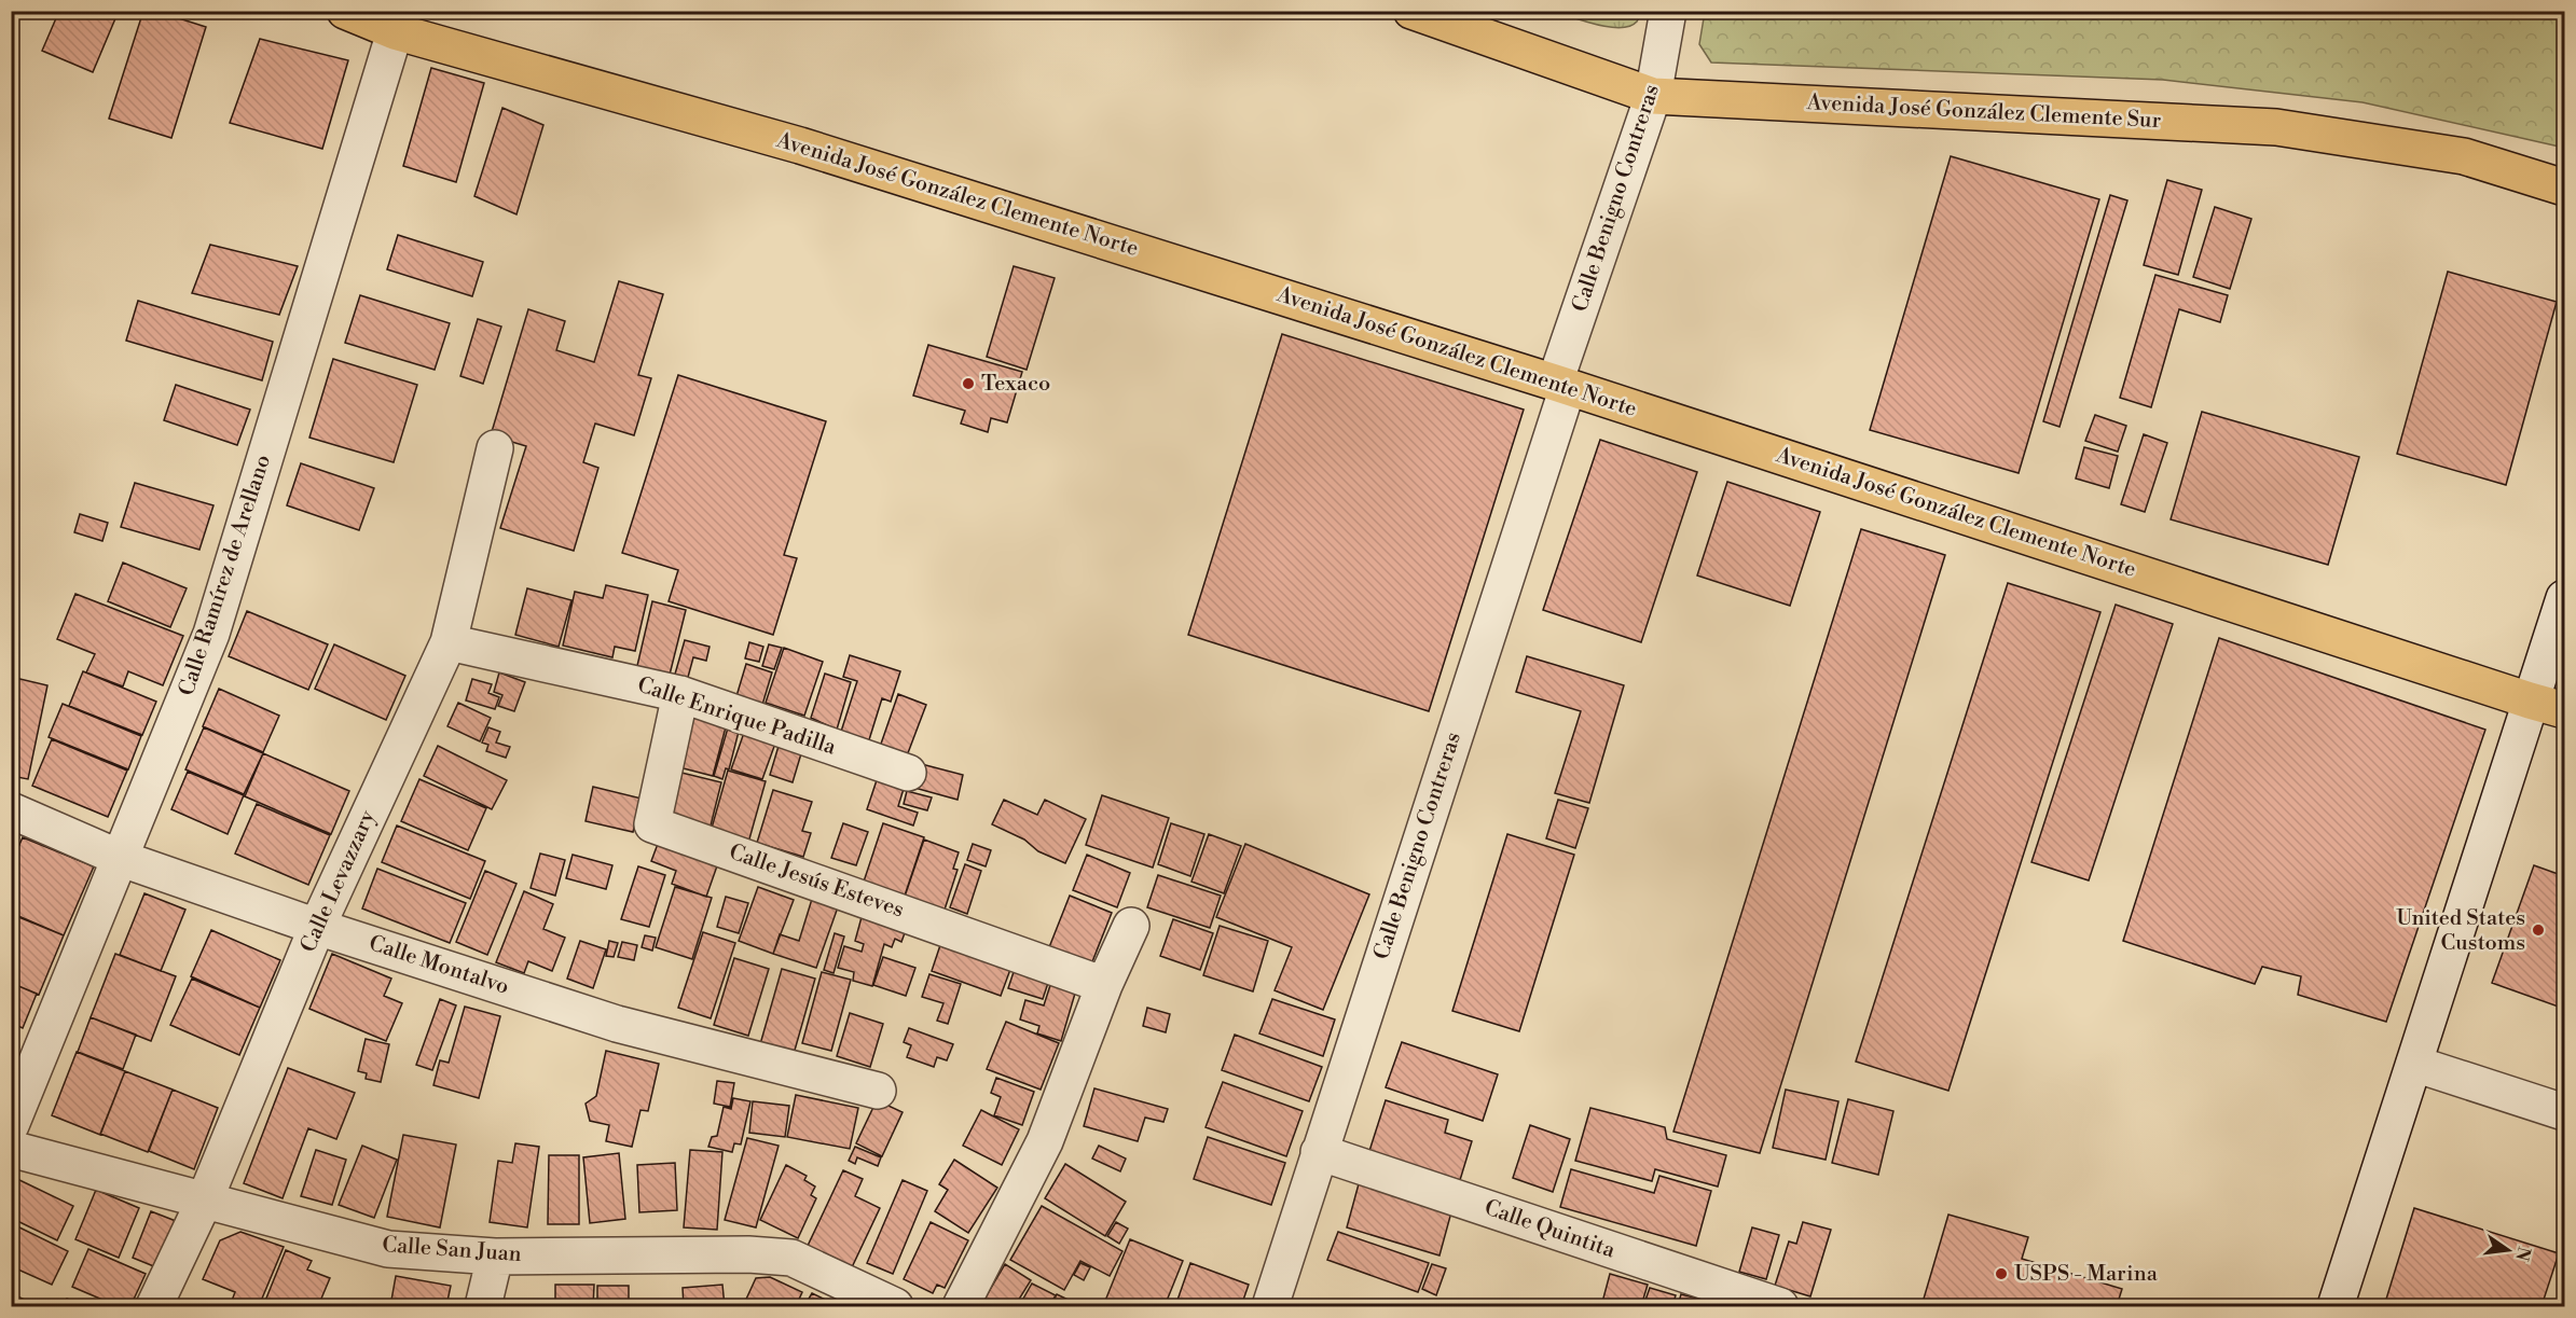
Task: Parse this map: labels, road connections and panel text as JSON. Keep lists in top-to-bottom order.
{
  "streets": {
    "main road": ["Avenida José González Clemente Sur", "Avenida José González Clemente Norte"],
    "street": [
      "Calle Benigno Contreras",
      "Calle Ramírez de Arellano",
      "Calle Enrique Padilla",
      "Calle Levazzary",
      "Calle Jesús Esteves",
      "Calle Montalvo",
      "Calle Quintita",
      "Calle San Juan"
    ]
  },
  "crossings": [
    ["Avenida José González Clemente Sur", "Calle Benigno Contreras"],
    ["Avenida José González Clemente Norte", "Calle Benigno Contreras"],
    ["Avenida José González Clemente Norte", "Calle Ramírez de Arellano"],
    ["Calle Benigno Contreras", "Calle Quintita"],
    ["Calle Ramírez de Arellano", "Calle Montalvo"],
    ["Calle Enrique Padilla", "Calle Levazzary"],
    ["Calle Enrique Padilla", "Calle Jesús Esteves"],
    ["Calle Levazzary", "Calle Montalvo"],
    ["Calle Levazzary", "Calle San Juan"]
  ],
  "places": ["Texaco", "United States Customs", "USPS - Marina"],
  "north": "right"
}
